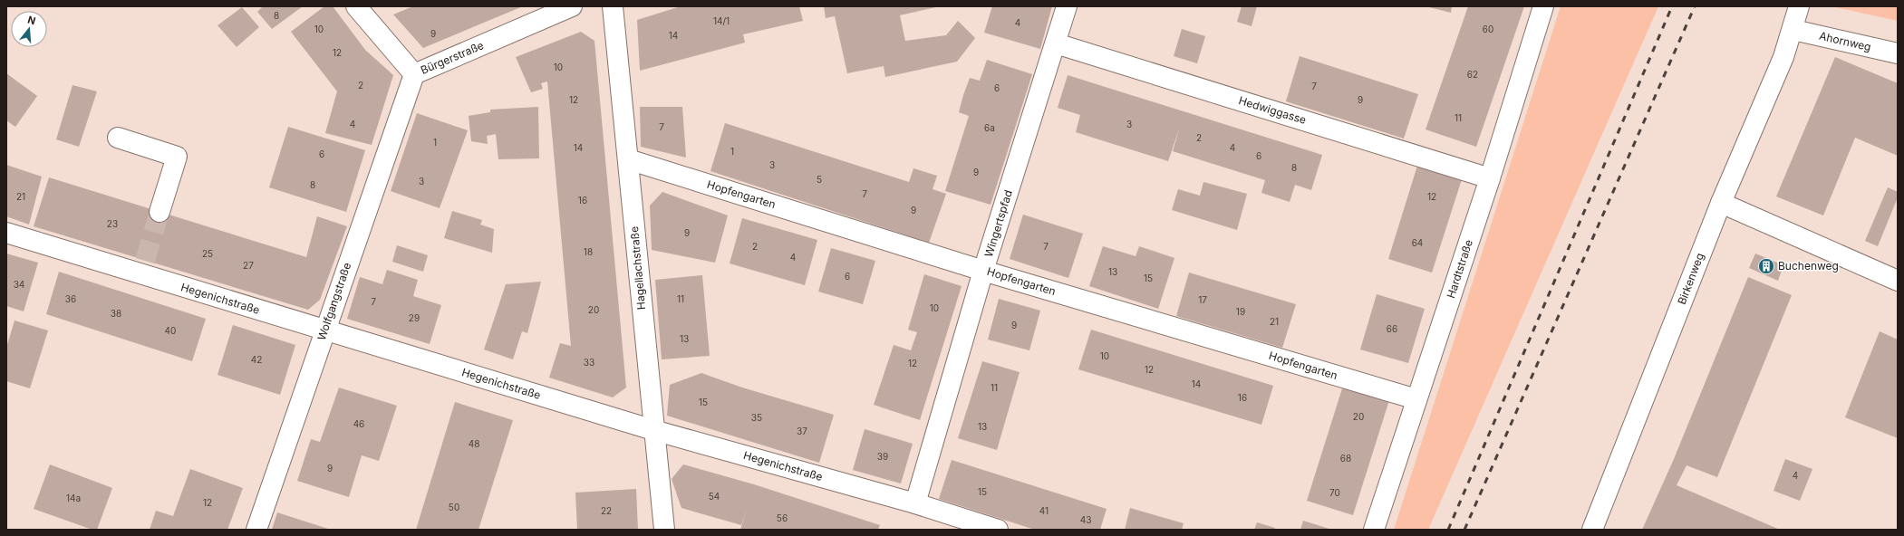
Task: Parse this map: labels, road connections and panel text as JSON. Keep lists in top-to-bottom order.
{
  "streets": {
    "street": [
      "Ahornweg",
      "Bürgerstraße",
      "Hedwiggasse",
      "Hopfengarten",
      "Wingertspfad",
      "Hagellachstraße",
      "Hardtstraße",
      "Birkenweg",
      "Hegenichstraße",
      "Wolfgangstraße"
    ]
  },
  "crossings": [
    ["Ahornweg", "Birkenweg"],
    ["Bürgerstraße", "Wolfgangstraße"],
    ["Hedwiggasse", "Wingertspfad"],
    ["Hedwiggasse", "Hardtstraße"],
    ["Hopfengarten", "Wingertspfad"],
    ["Hopfengarten", "Hagellachstraße"],
    ["Hopfengarten", "Hardtstraße"],
    ["Wingertspfad", "Hegenichstraße"],
    ["Hagellachstraße", "Hegenichstraße"],
    ["Hegenichstraße", "Wolfgangstraße"]
  ],
  "places": {
    "building": ["Buchenweg"]
  },
  "house_numbers": [
    "8",
    "14/1",
    "4",
    "10",
    "60",
    "9",
    "14",
    "12",
    "10",
    "62",
    "2",
    "7",
    "6",
    "12",
    "9",
    "11",
    "4",
    "3",
    "7",
    "6a",
    "2",
    "1",
    "14",
    "4",
    "1",
    "6",
    "6",
    "3",
    "8",
    "9",
    "5",
    "3",
    "8",
    "7",
    "21",
    "12",
    "16",
    "9",
    "23",
    "9",
    "64",
    "2",
    "7",
    "18",
    "25",
    "4",
    "27",
    "13",
    "6",
    "15",
    "34",
    "36",
    "11",
    "17",
    "7",
    "10",
    "20",
    "19",
    "38",
    "29",
    "21",
    "9",
    "66",
    "40",
    "13",
    "10",
    "42",
    "33",
    "12",
    "12",
    "14",
    "11",
    "16",
    "15",
    "20",
    "35",
    "46",
    "13",
    "37",
    "48",
    "39",
    "68",
    "9",
    "4",
    "15",
    "70",
    "54",
    "14a",
    "12",
    "50",
    "22",
    "41",
    "56",
    "43"
  ],
  "north": "top"
}
